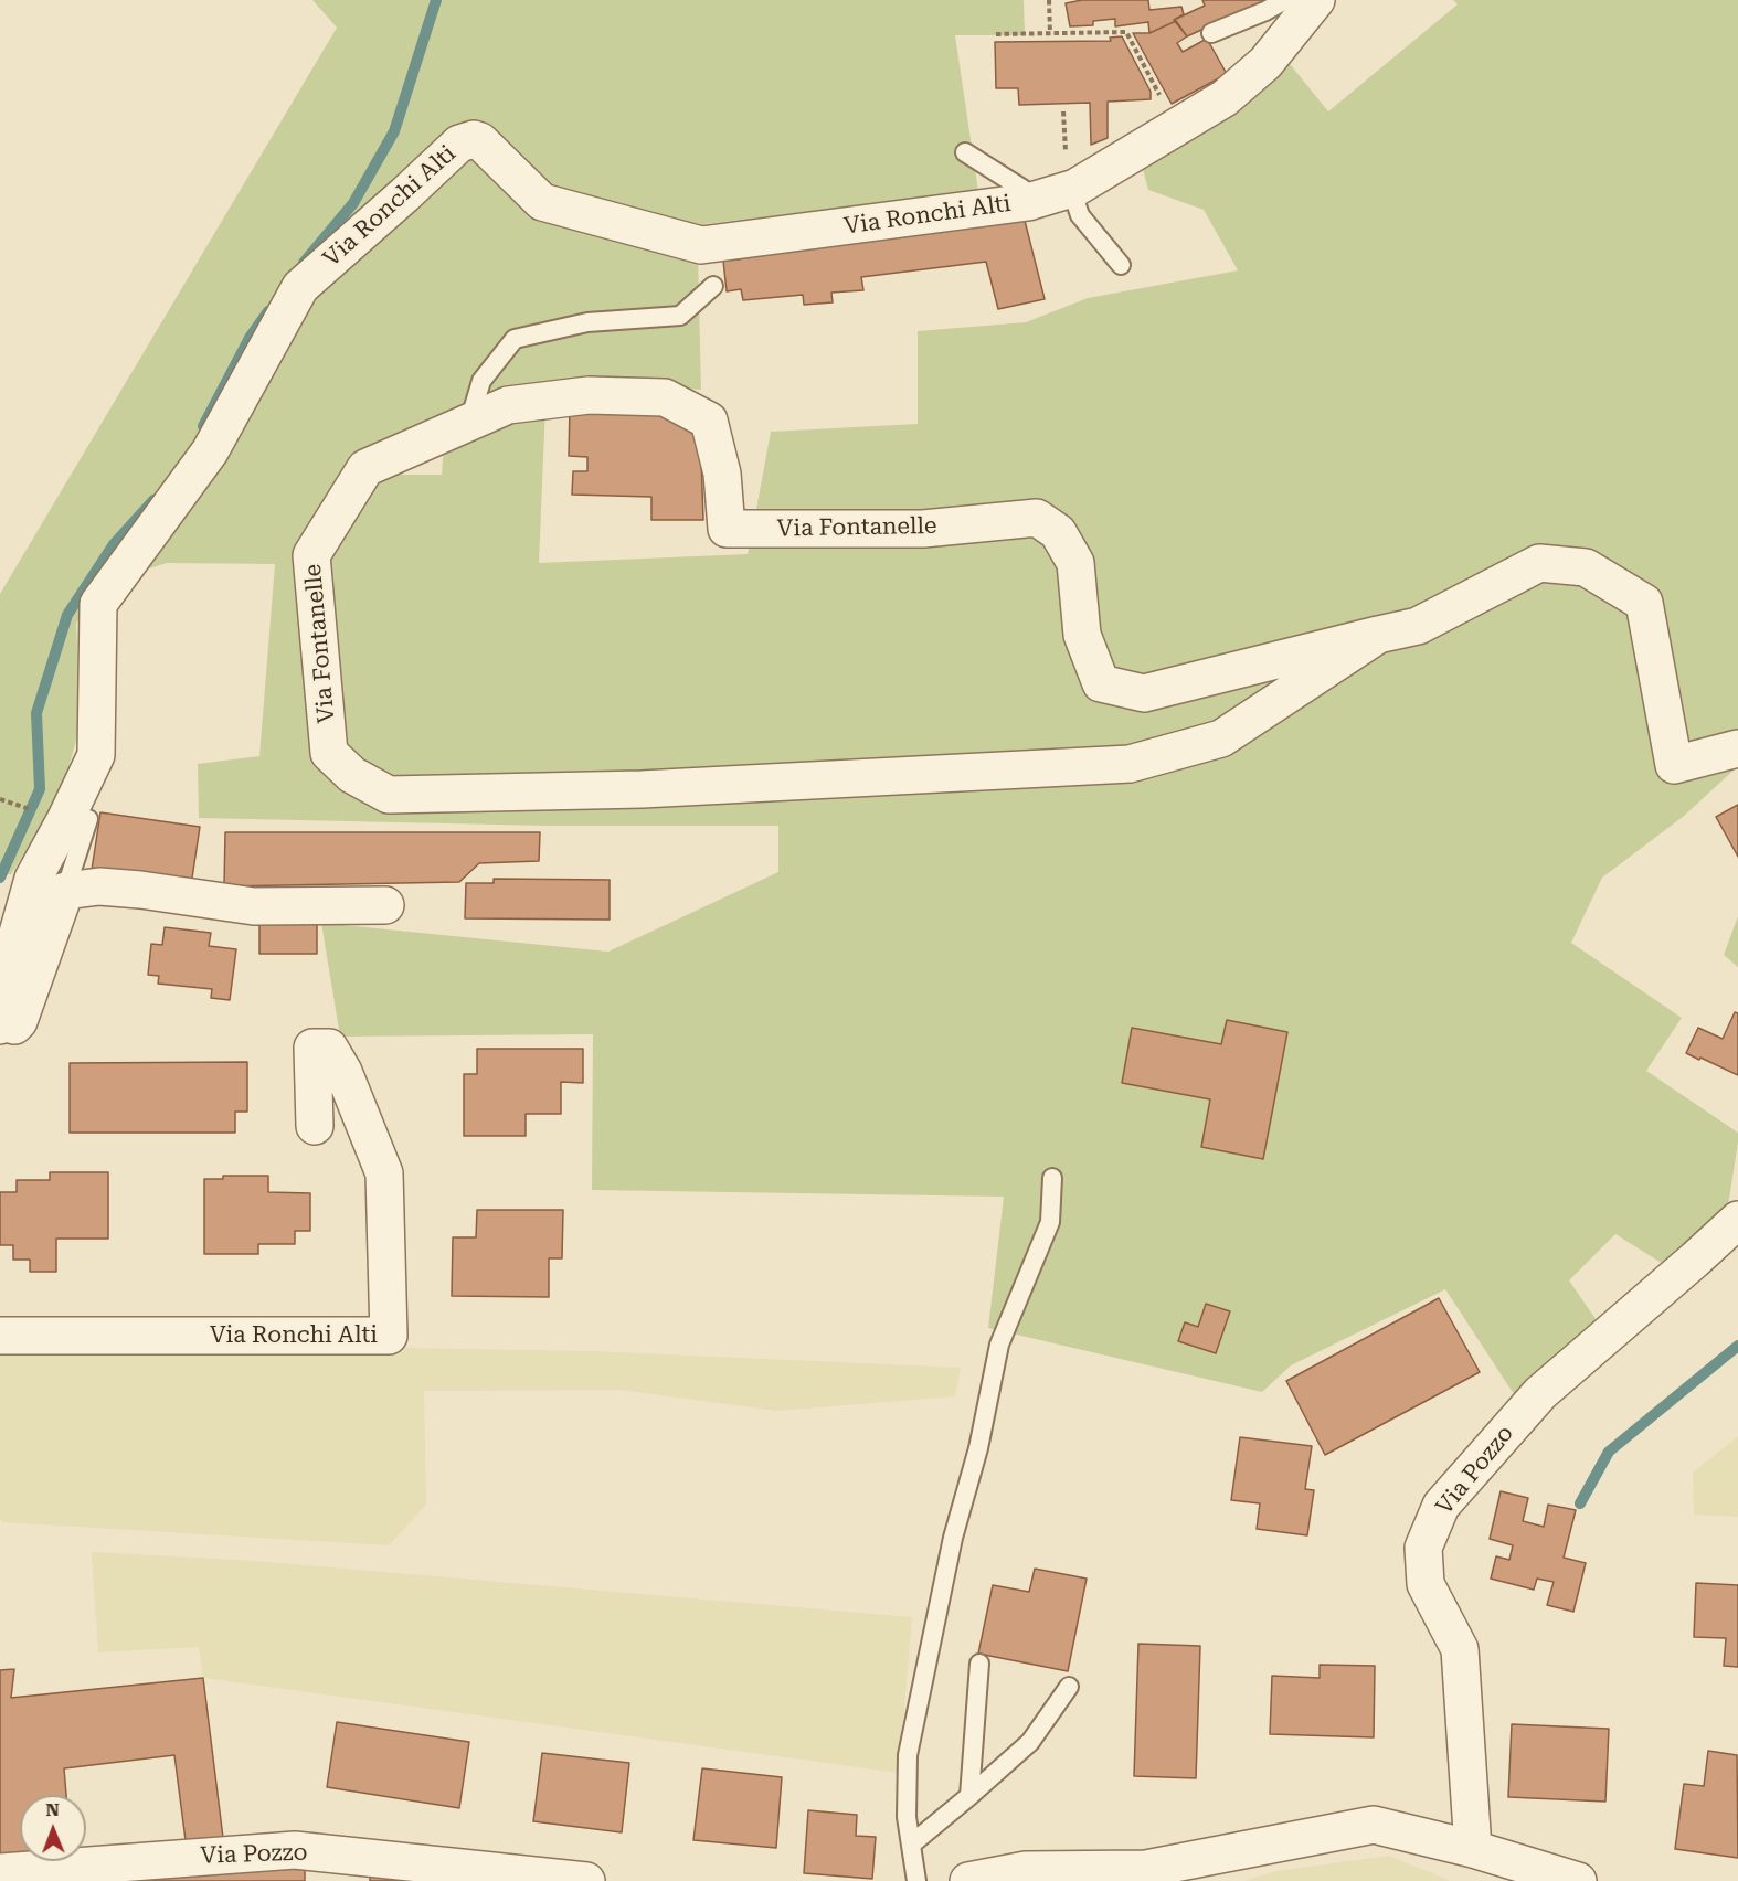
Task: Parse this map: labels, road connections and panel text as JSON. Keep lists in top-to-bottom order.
{
  "streets": {
    "street": ["Via Ronchi Alti", "Via Fontanelle", "Via Pozzo"]
  },
  "north": "top"
}
